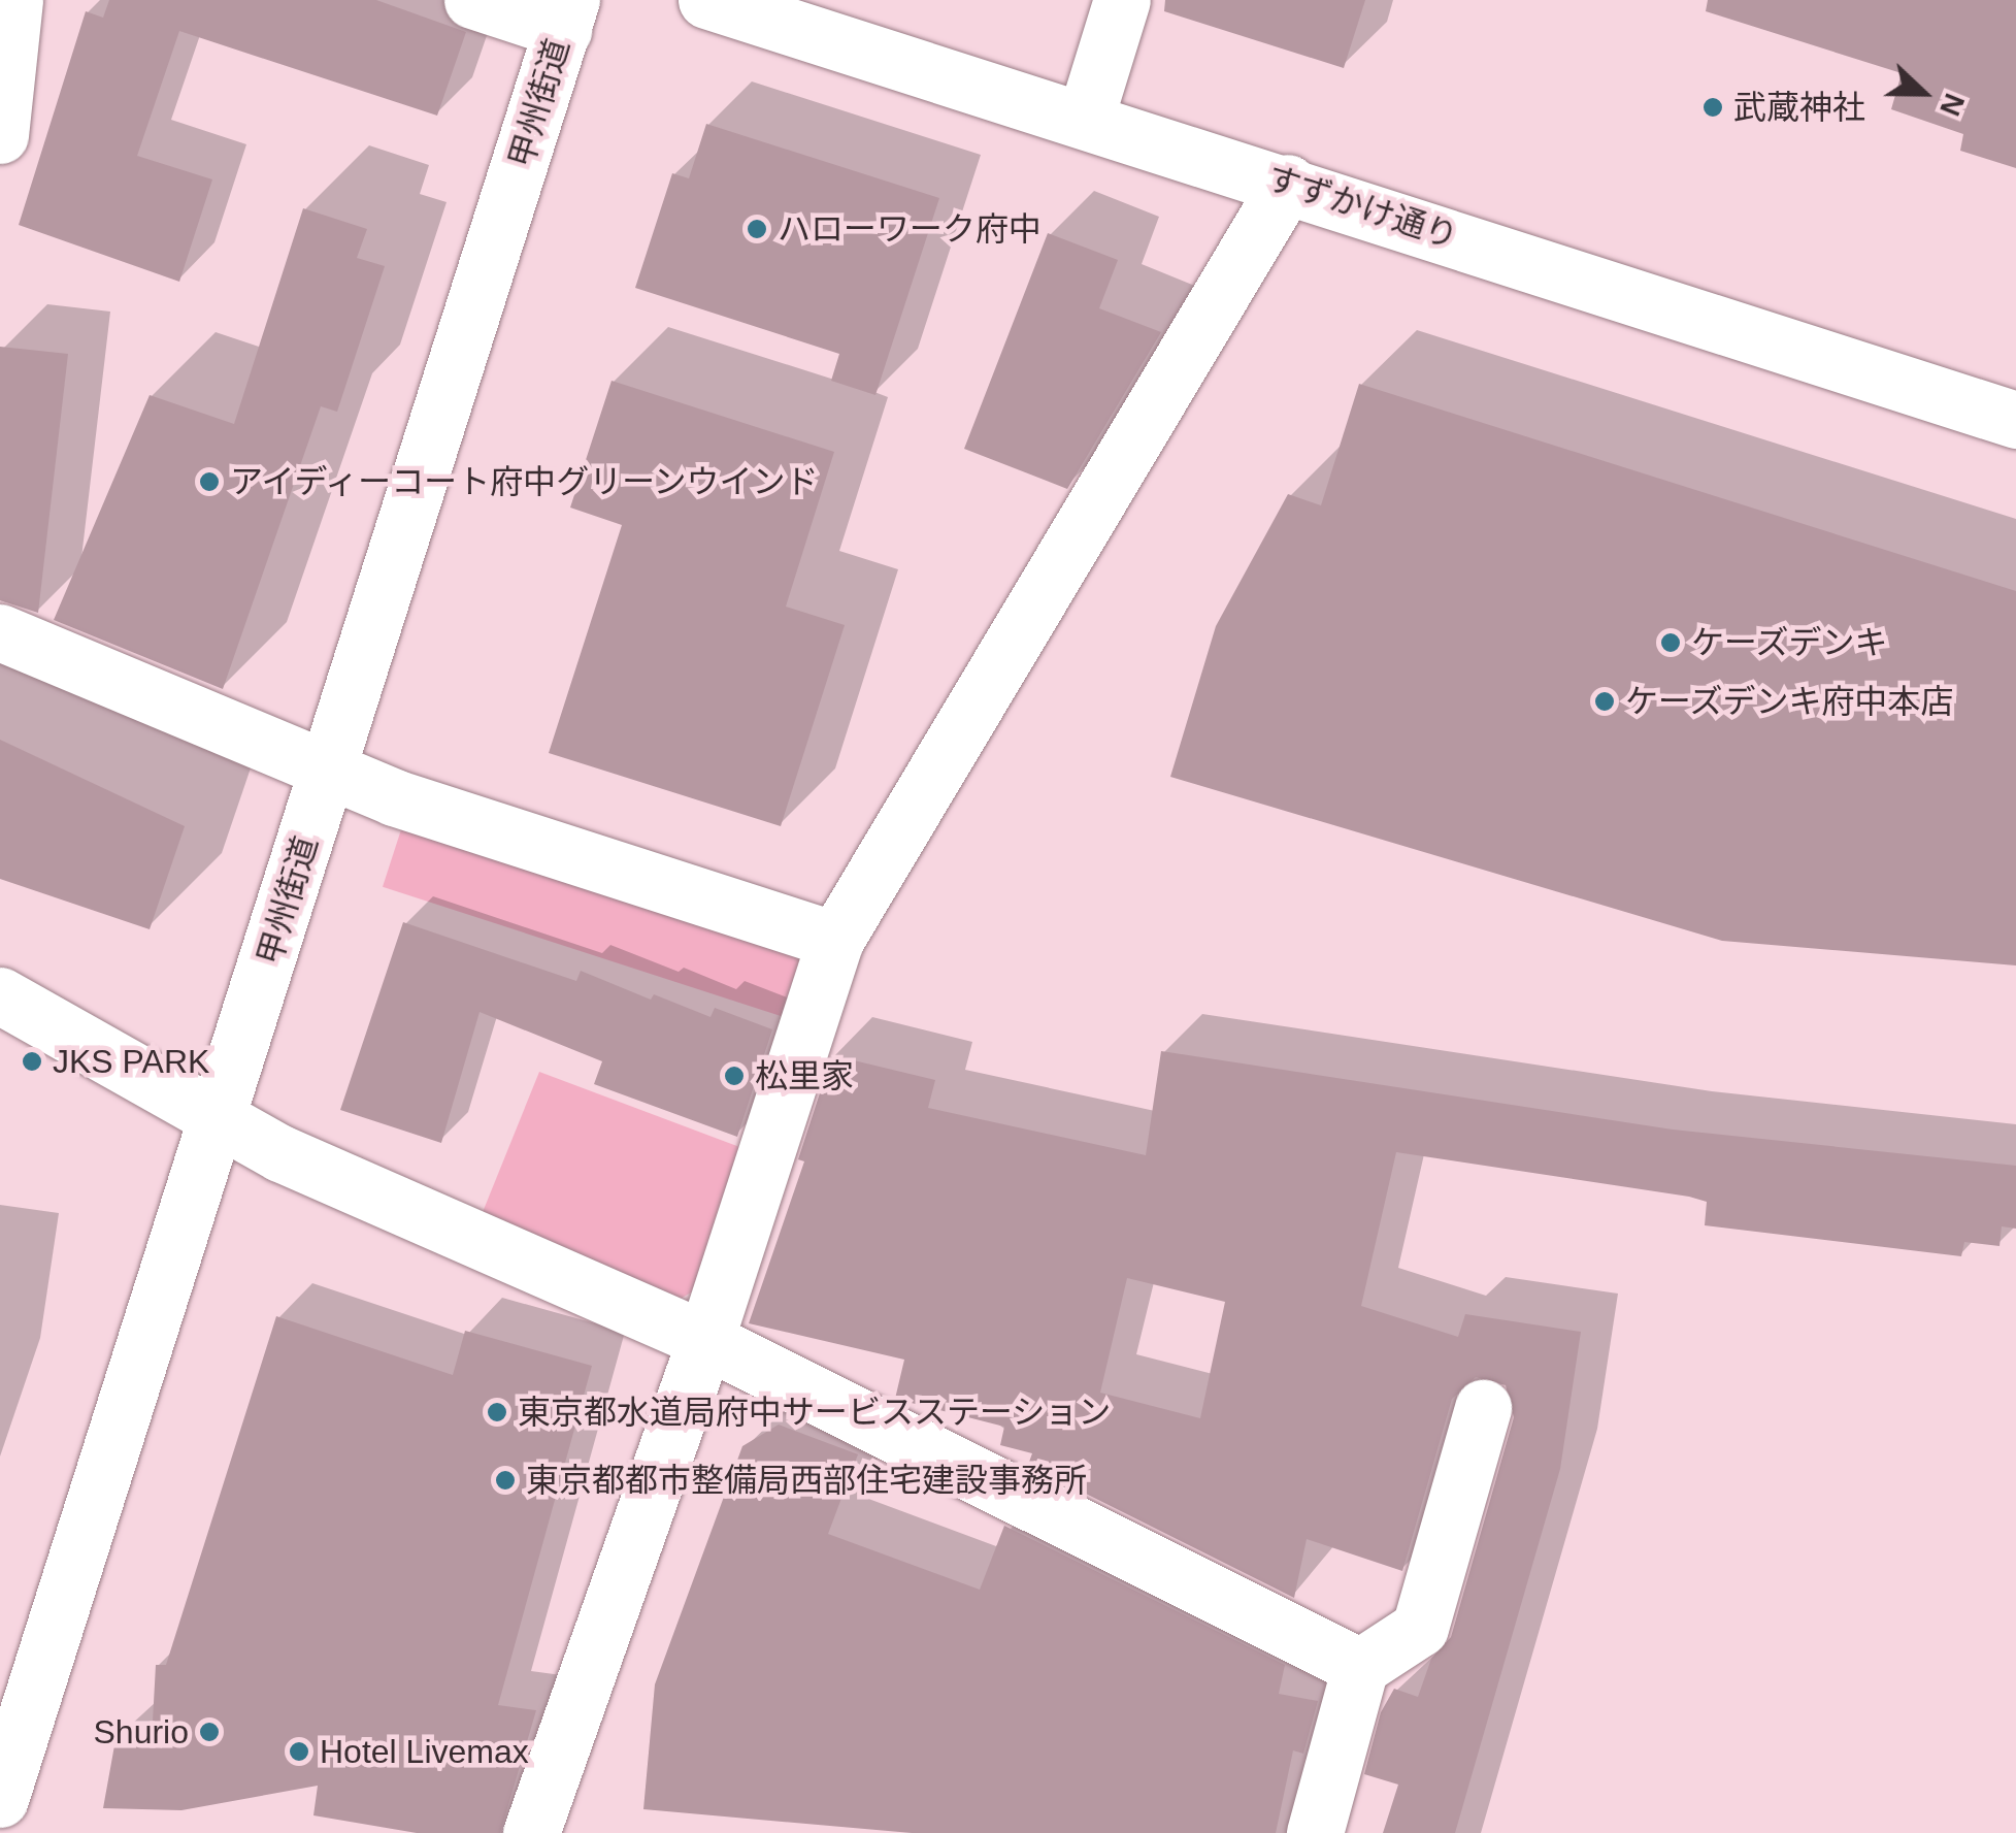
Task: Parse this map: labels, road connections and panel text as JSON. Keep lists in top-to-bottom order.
{
  "streets": {
    "main road": ["甲州街道", "すずかけ通り"]
  },
  "places": [
    "武蔵神社",
    "ハローワーク府中",
    "アイディーコート府中グリーンウインド",
    "ケーズデンキ",
    "ケーズデンキ府中本店",
    "JKS PARK",
    "松里家",
    "東京都水道局府中サービスステーション",
    "東京都都市整備局西部住宅建設事務所",
    "Shurio",
    "Hotel Livemax"
  ],
  "north": "right"
}
